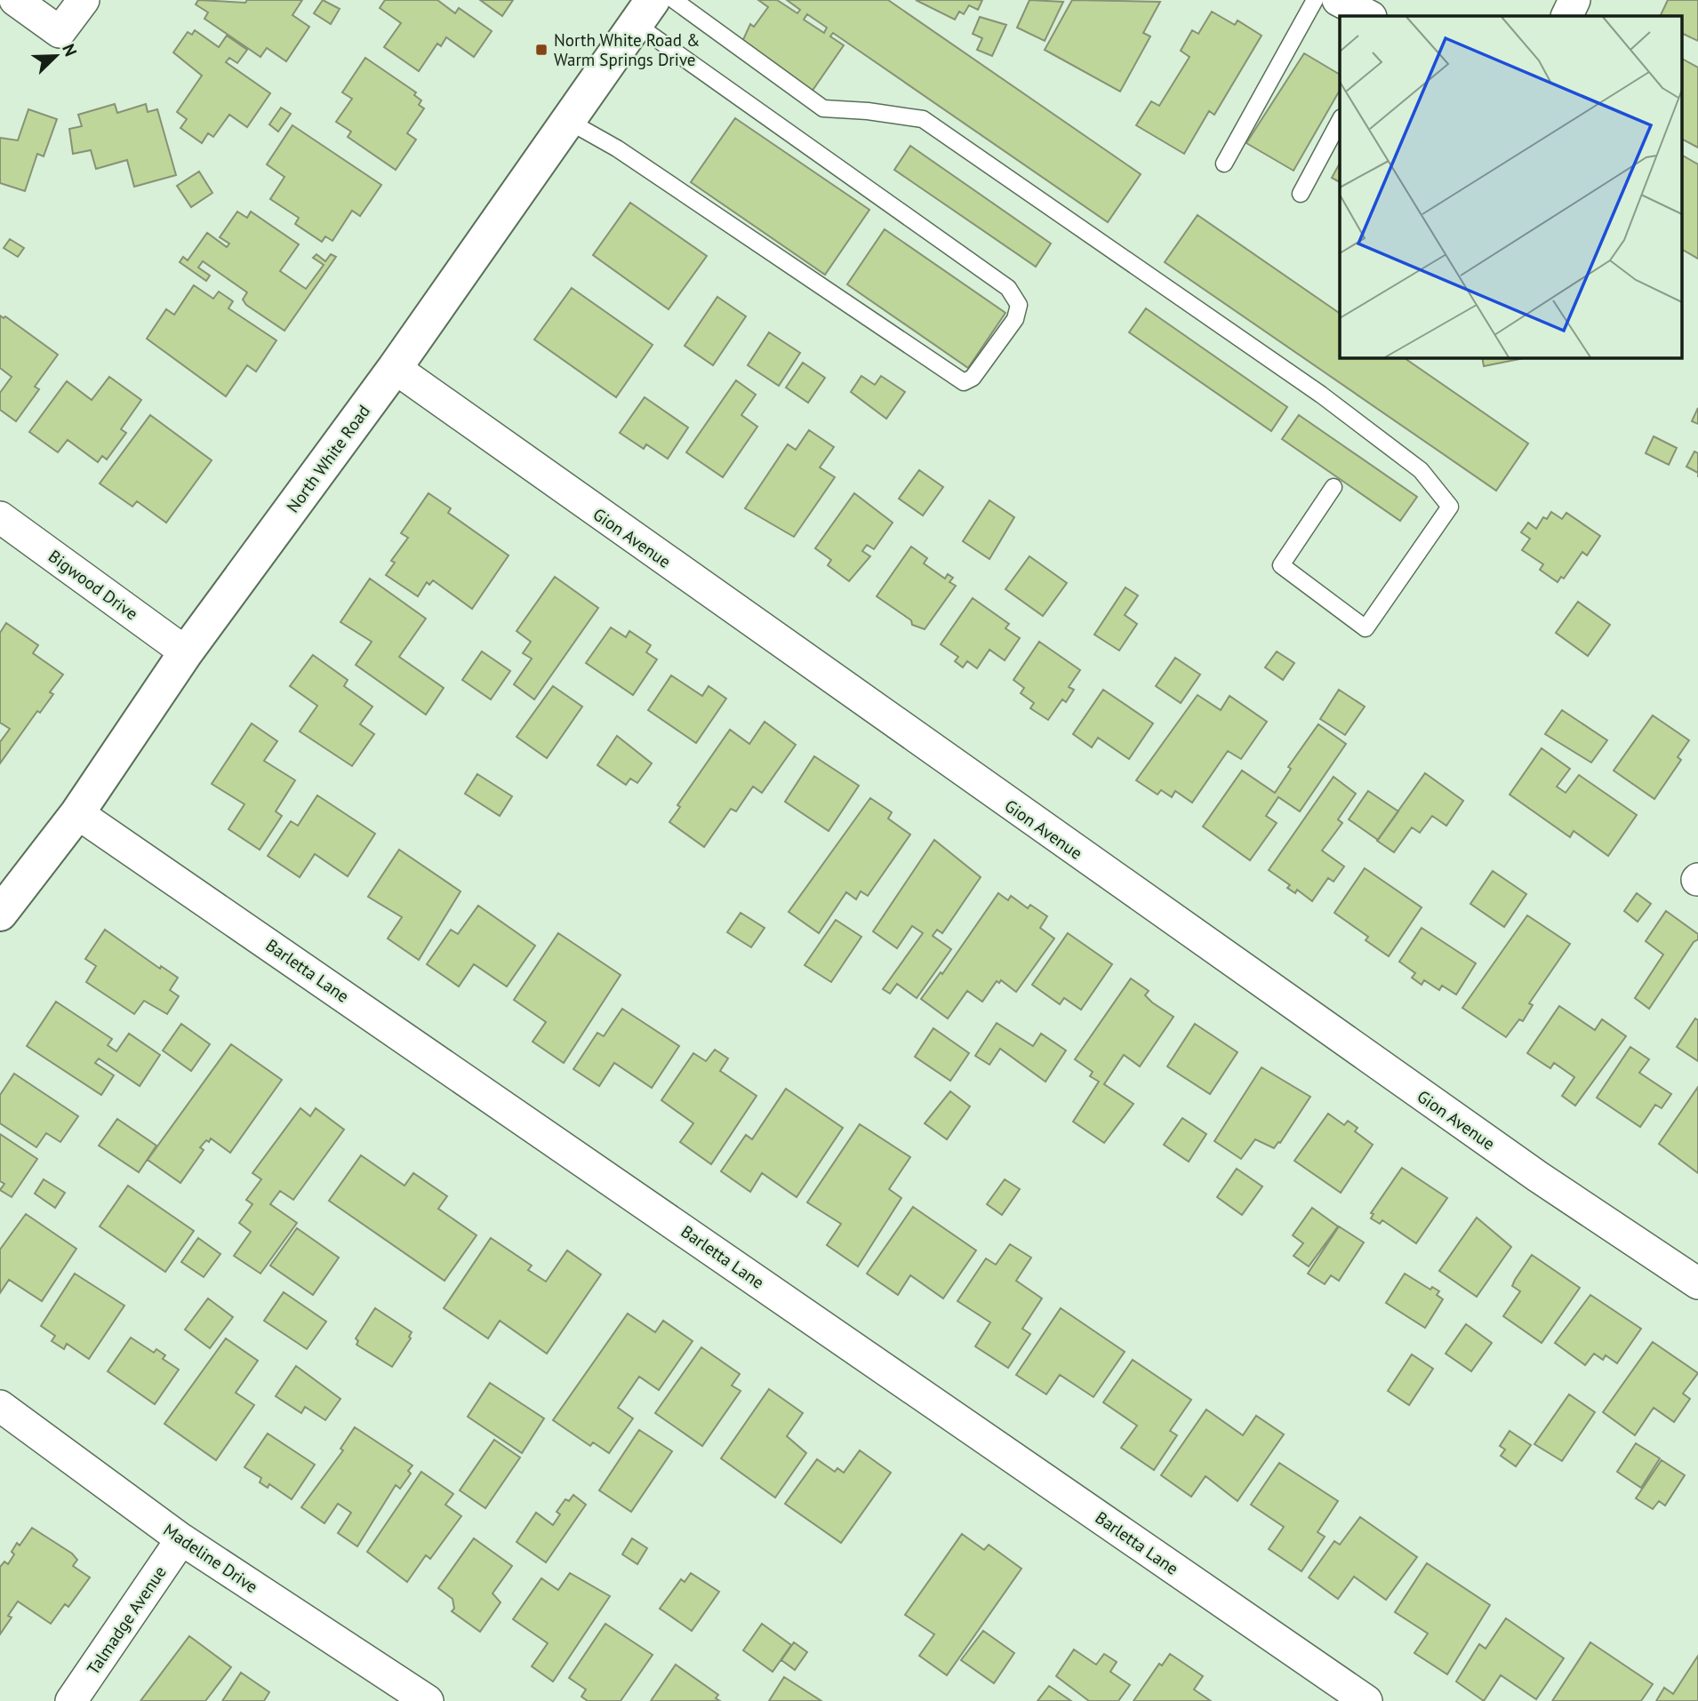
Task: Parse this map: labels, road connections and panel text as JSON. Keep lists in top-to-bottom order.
{
  "streets": {
    "main road": ["North White Road"],
    "street": [
      "Gion Avenue",
      "Bigwood Drive",
      "Barletta Lane",
      "Madeline Drive",
      "Talmadge Avenue"
    ]
  },
  "crossings": [
    ["North White Road", "Gion Avenue"],
    ["North White Road", "Bigwood Drive"],
    ["North White Road", "Barletta Lane"],
    ["Madeline Drive", "Talmadge Avenue"]
  ],
  "places": {
    "transit": ["North White Road & Warm Springs Drive"]
  },
  "north": "top right"
}
